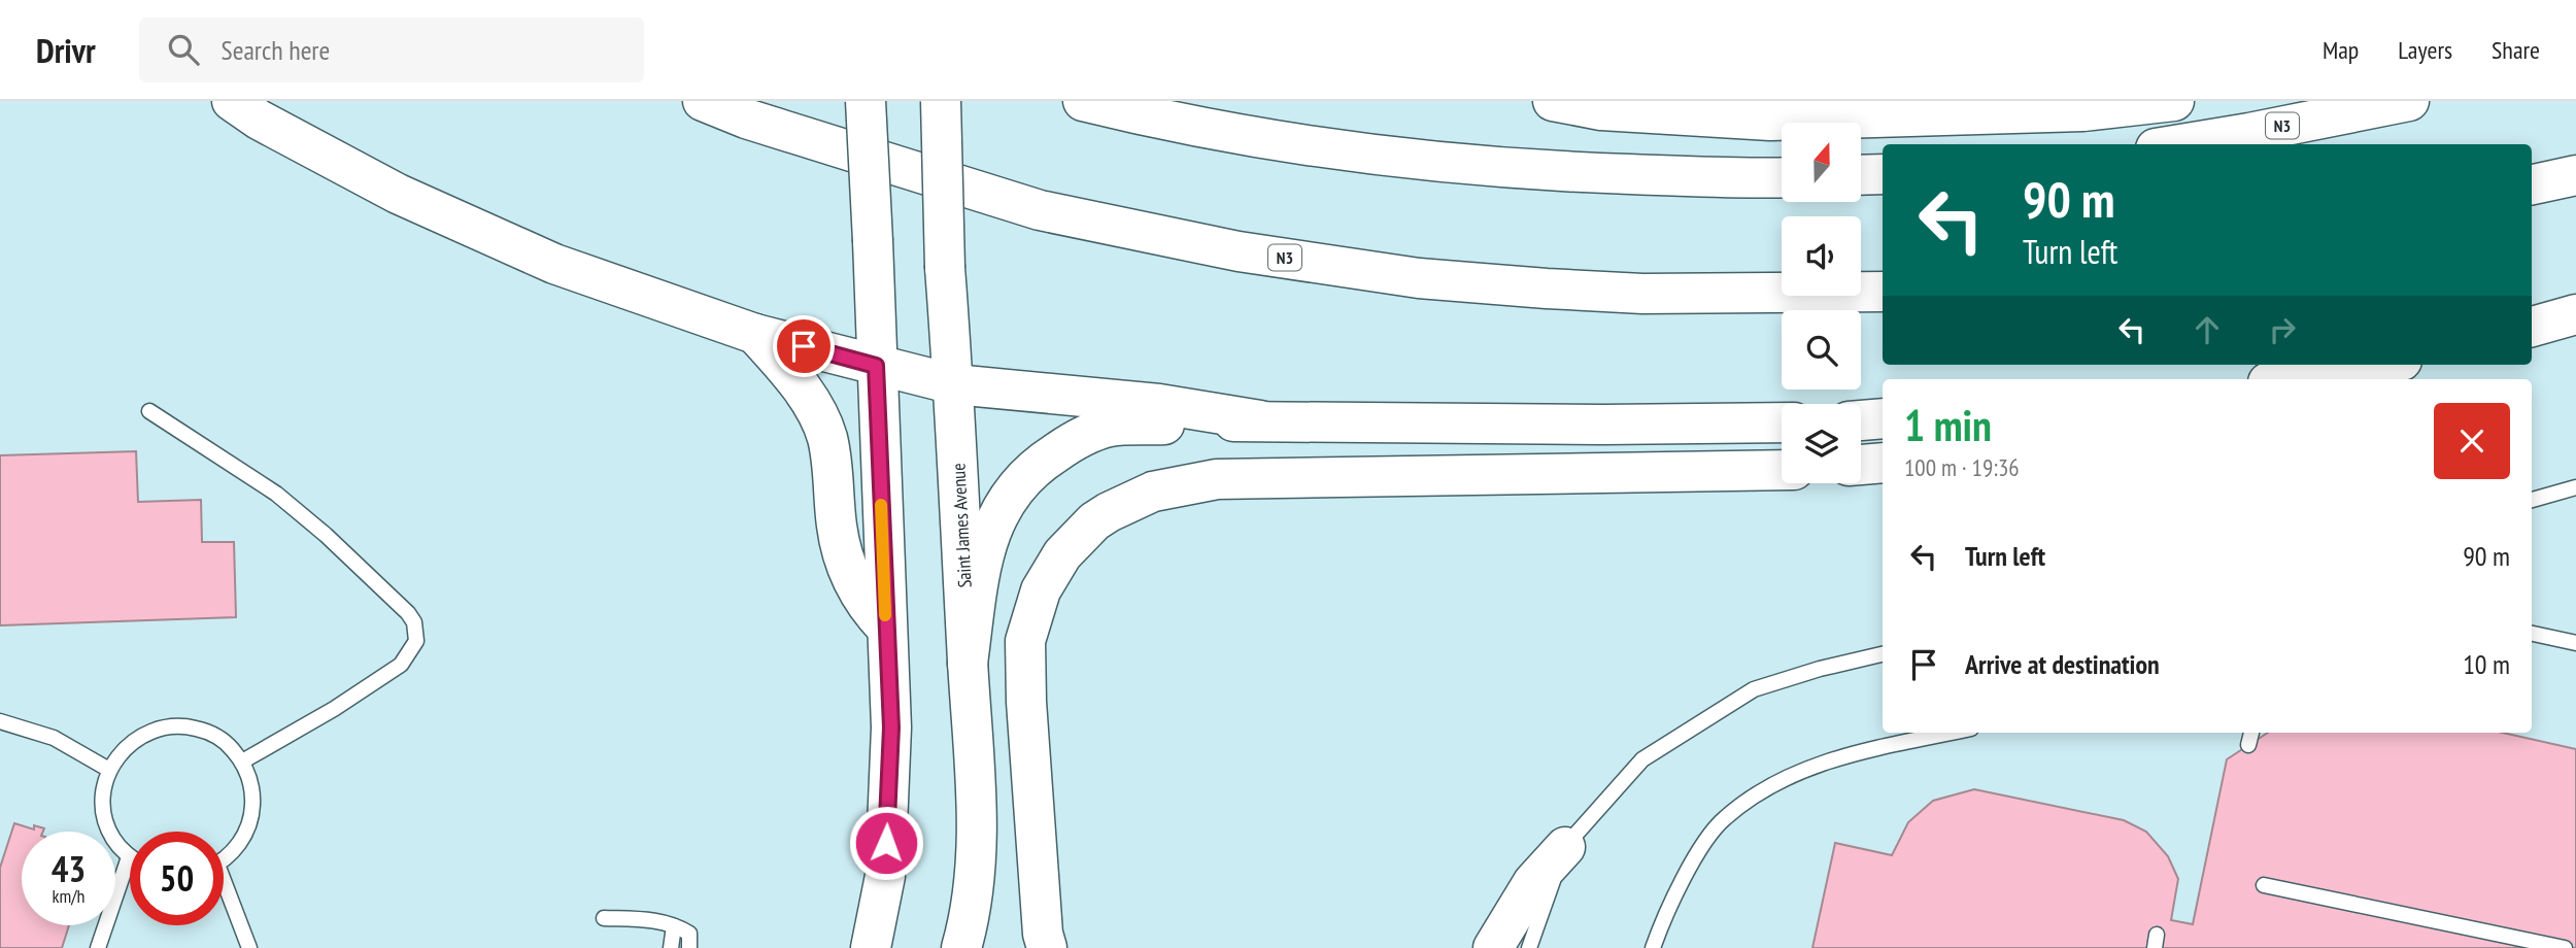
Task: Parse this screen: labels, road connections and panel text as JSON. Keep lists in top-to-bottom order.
{
  "streets": {
    "main road": ["N3", "Saint James Avenue"]
  },
  "north": "top",
  "page": {
    "header": "Drivr",
    "search": "Search here",
    "nav": ["Map", "Layers", "Share"],
    "turn": ["90 m", "Turn left"],
    "heading": ["1 min", "100 m · 19:36"],
    "list": [
      {
        "name": "Turn left",
        "value": "90 m"
      },
      {
        "name": "Arrive at destination",
        "value": "10 m"
      }
    ],
    "speed": "43 km/h",
    "limit": "50"
  }
}
